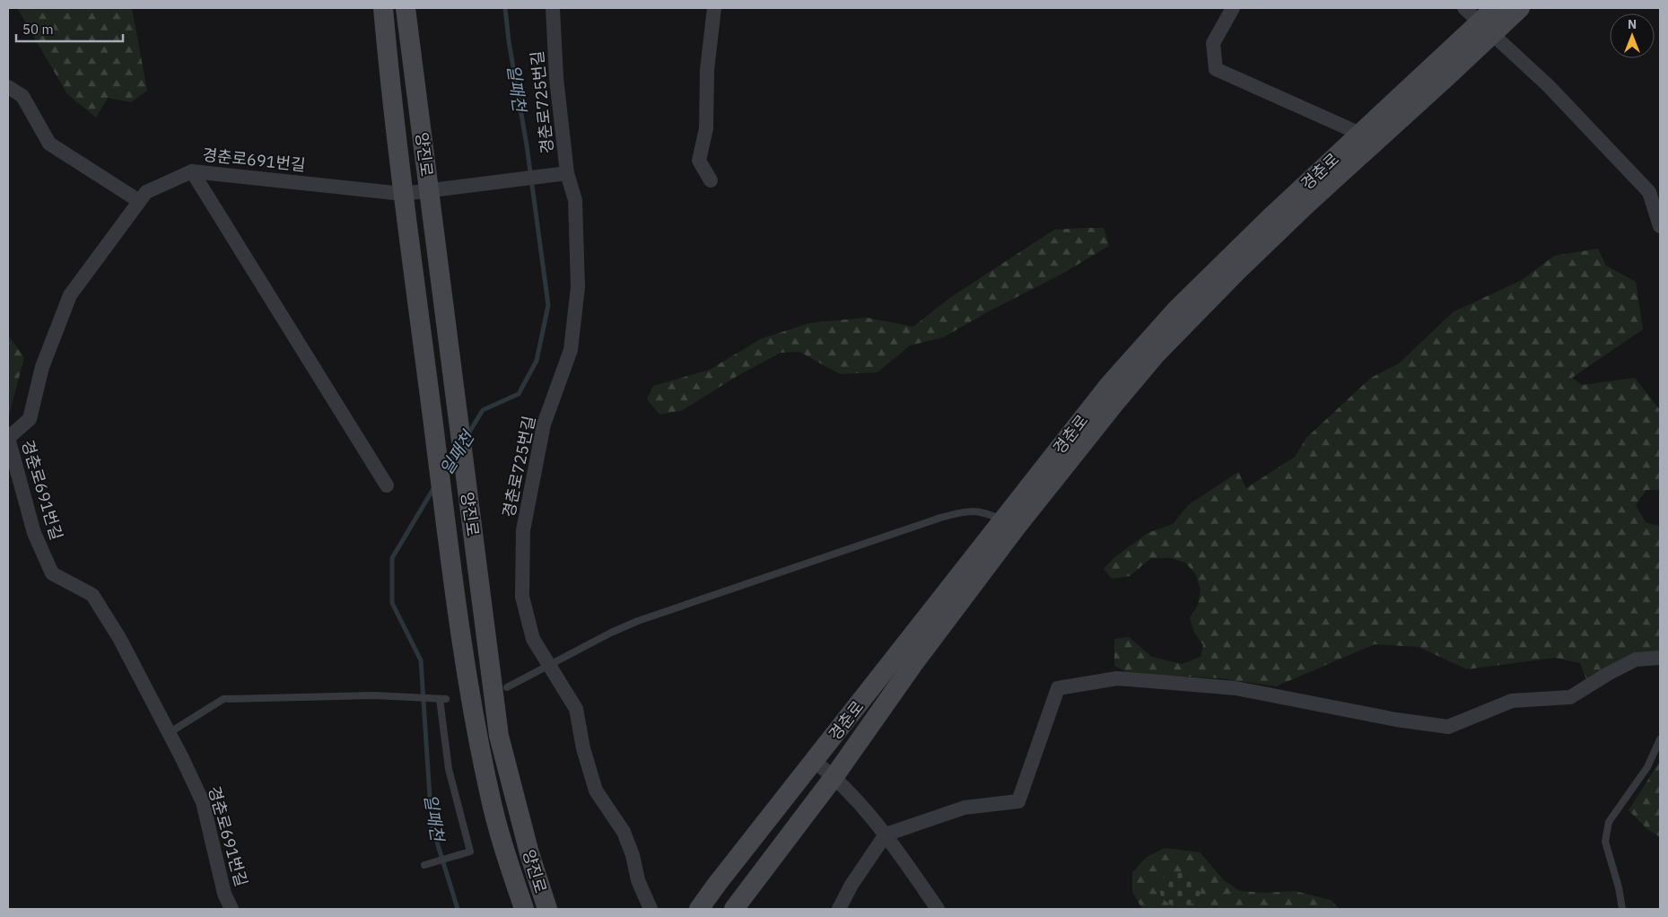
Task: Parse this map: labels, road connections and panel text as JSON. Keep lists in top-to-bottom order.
{
  "streets": {
    "street": [
      "경춘로725번길",
      "양진로",
      "경춘로691번길",
      "경춘로"
    ]
  },
  "crossings": [
    ["경춘로725번길", "경춘로691번길"],
    ["양진로", "경춘로691번길"]
  ],
  "water": ["일패천"],
  "scale_bar": "50 m",
  "north": "top"
}
